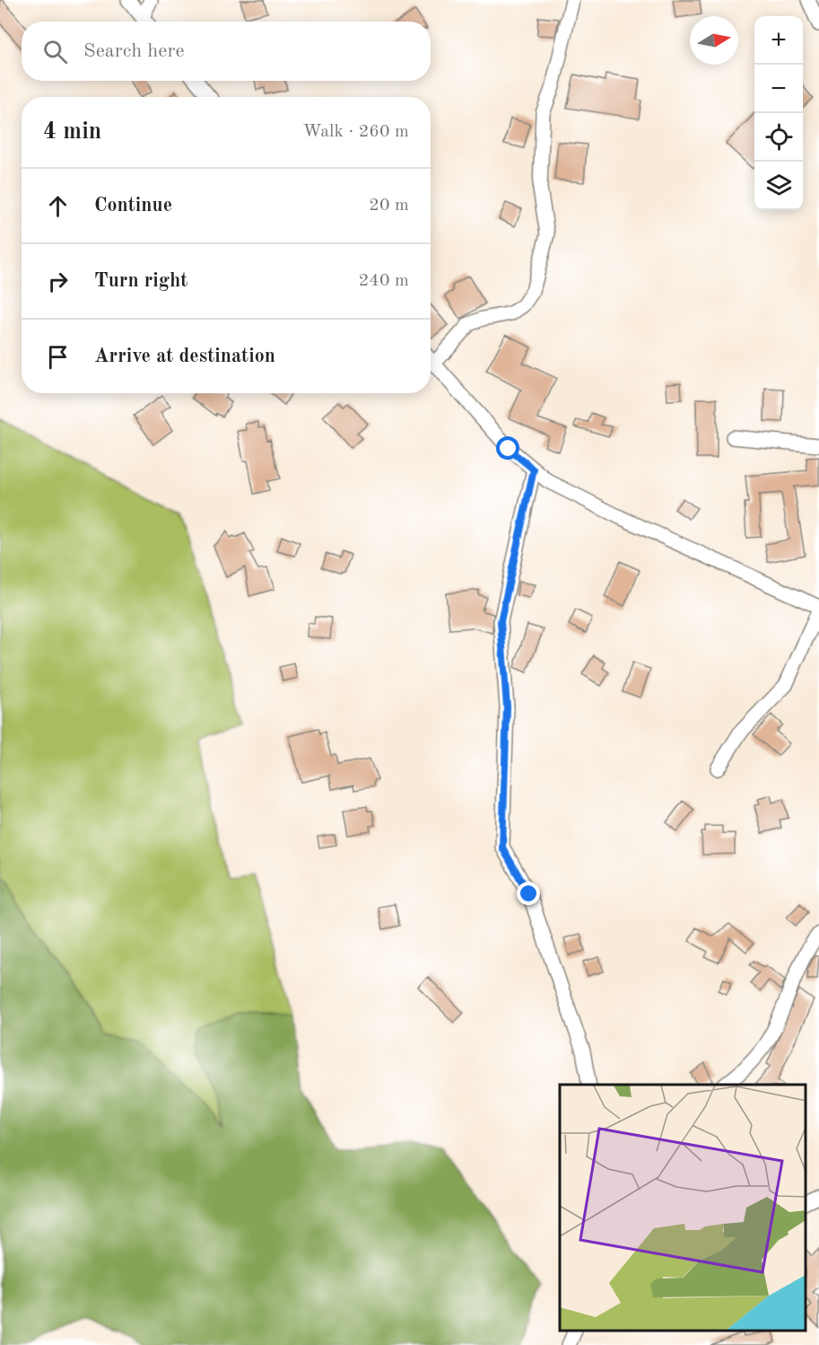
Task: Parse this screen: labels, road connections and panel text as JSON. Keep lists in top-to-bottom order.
{
  "north": "right",
  "page": {
    "map_buttons": ["+", "−"],
    "search": "Search here",
    "heading": ["4 min", "Walk · 260 m"],
    "list": [
      ["Continue", "20 m"],
      ["Turn right", "240 m"],
      "Arrive at destination"
    ]
  }
}
